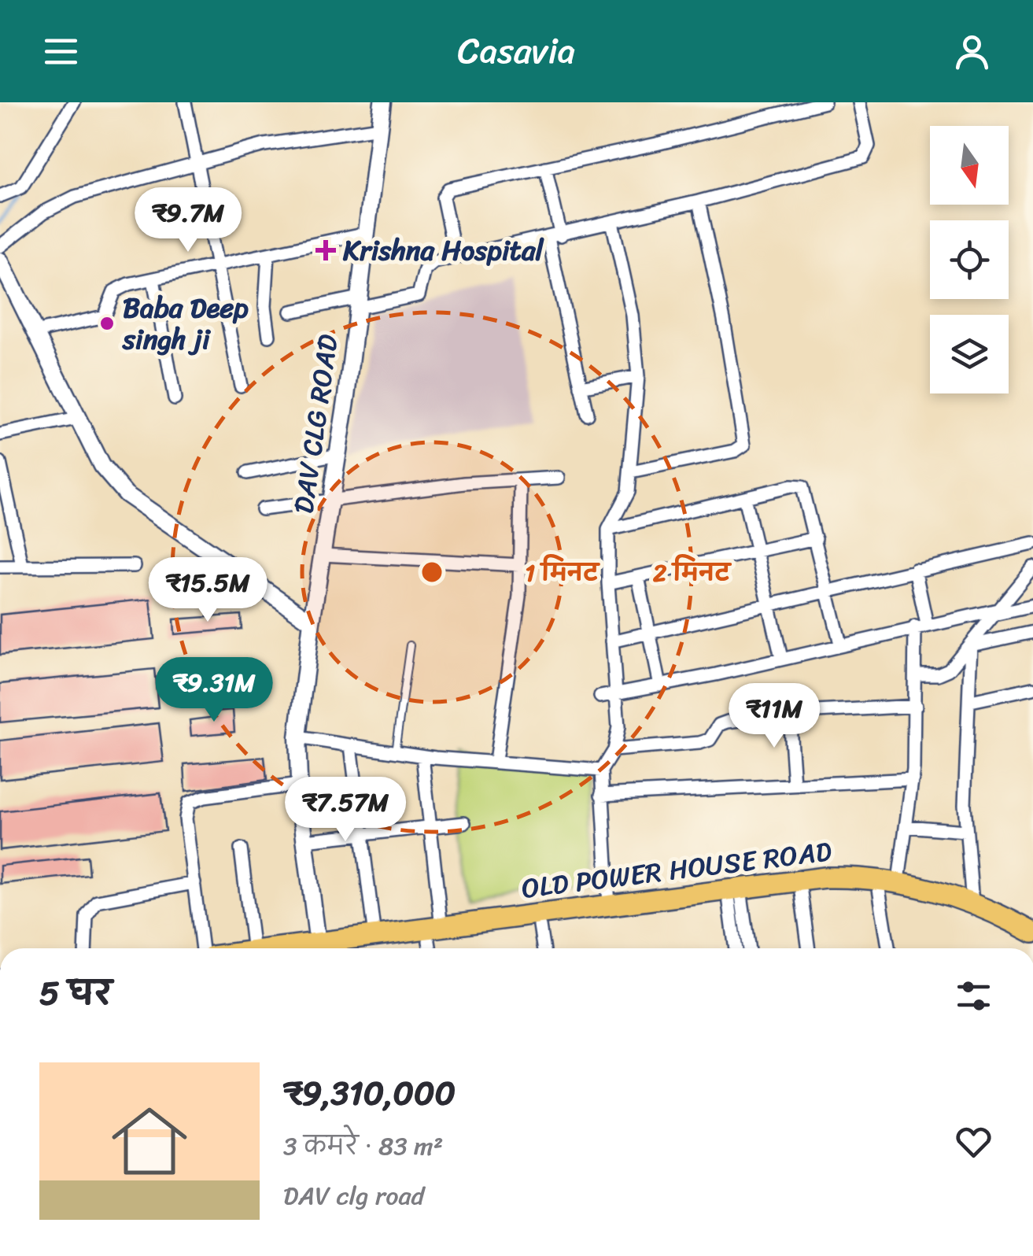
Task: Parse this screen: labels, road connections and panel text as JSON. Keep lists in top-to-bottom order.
{
  "streets": {
    "highway": ["OLD POWER HOUSE ROAD"],
    "street": ["DAV CLG ROAD"]
  },
  "places": {
    "health": ["Krishna Hospital"],
    "other": ["Baba Deep singh ji"]
  },
  "north": "bottom",
  "page": {
    "header": "Casavia",
    "price": [
      "₹9.7M",
      "₹15.5M",
      "₹9.31M",
      "₹11M",
      "₹7.57M"
    ],
    "heading": "5 घर",
    "list": [
      {
        "name": "₹9,310,000",
        "note": "3 कमरे · 83 m² · DAV clg road"
      }
    ]
  },
  "rings": ["1 मिनट", "2 मिनट"]
}
